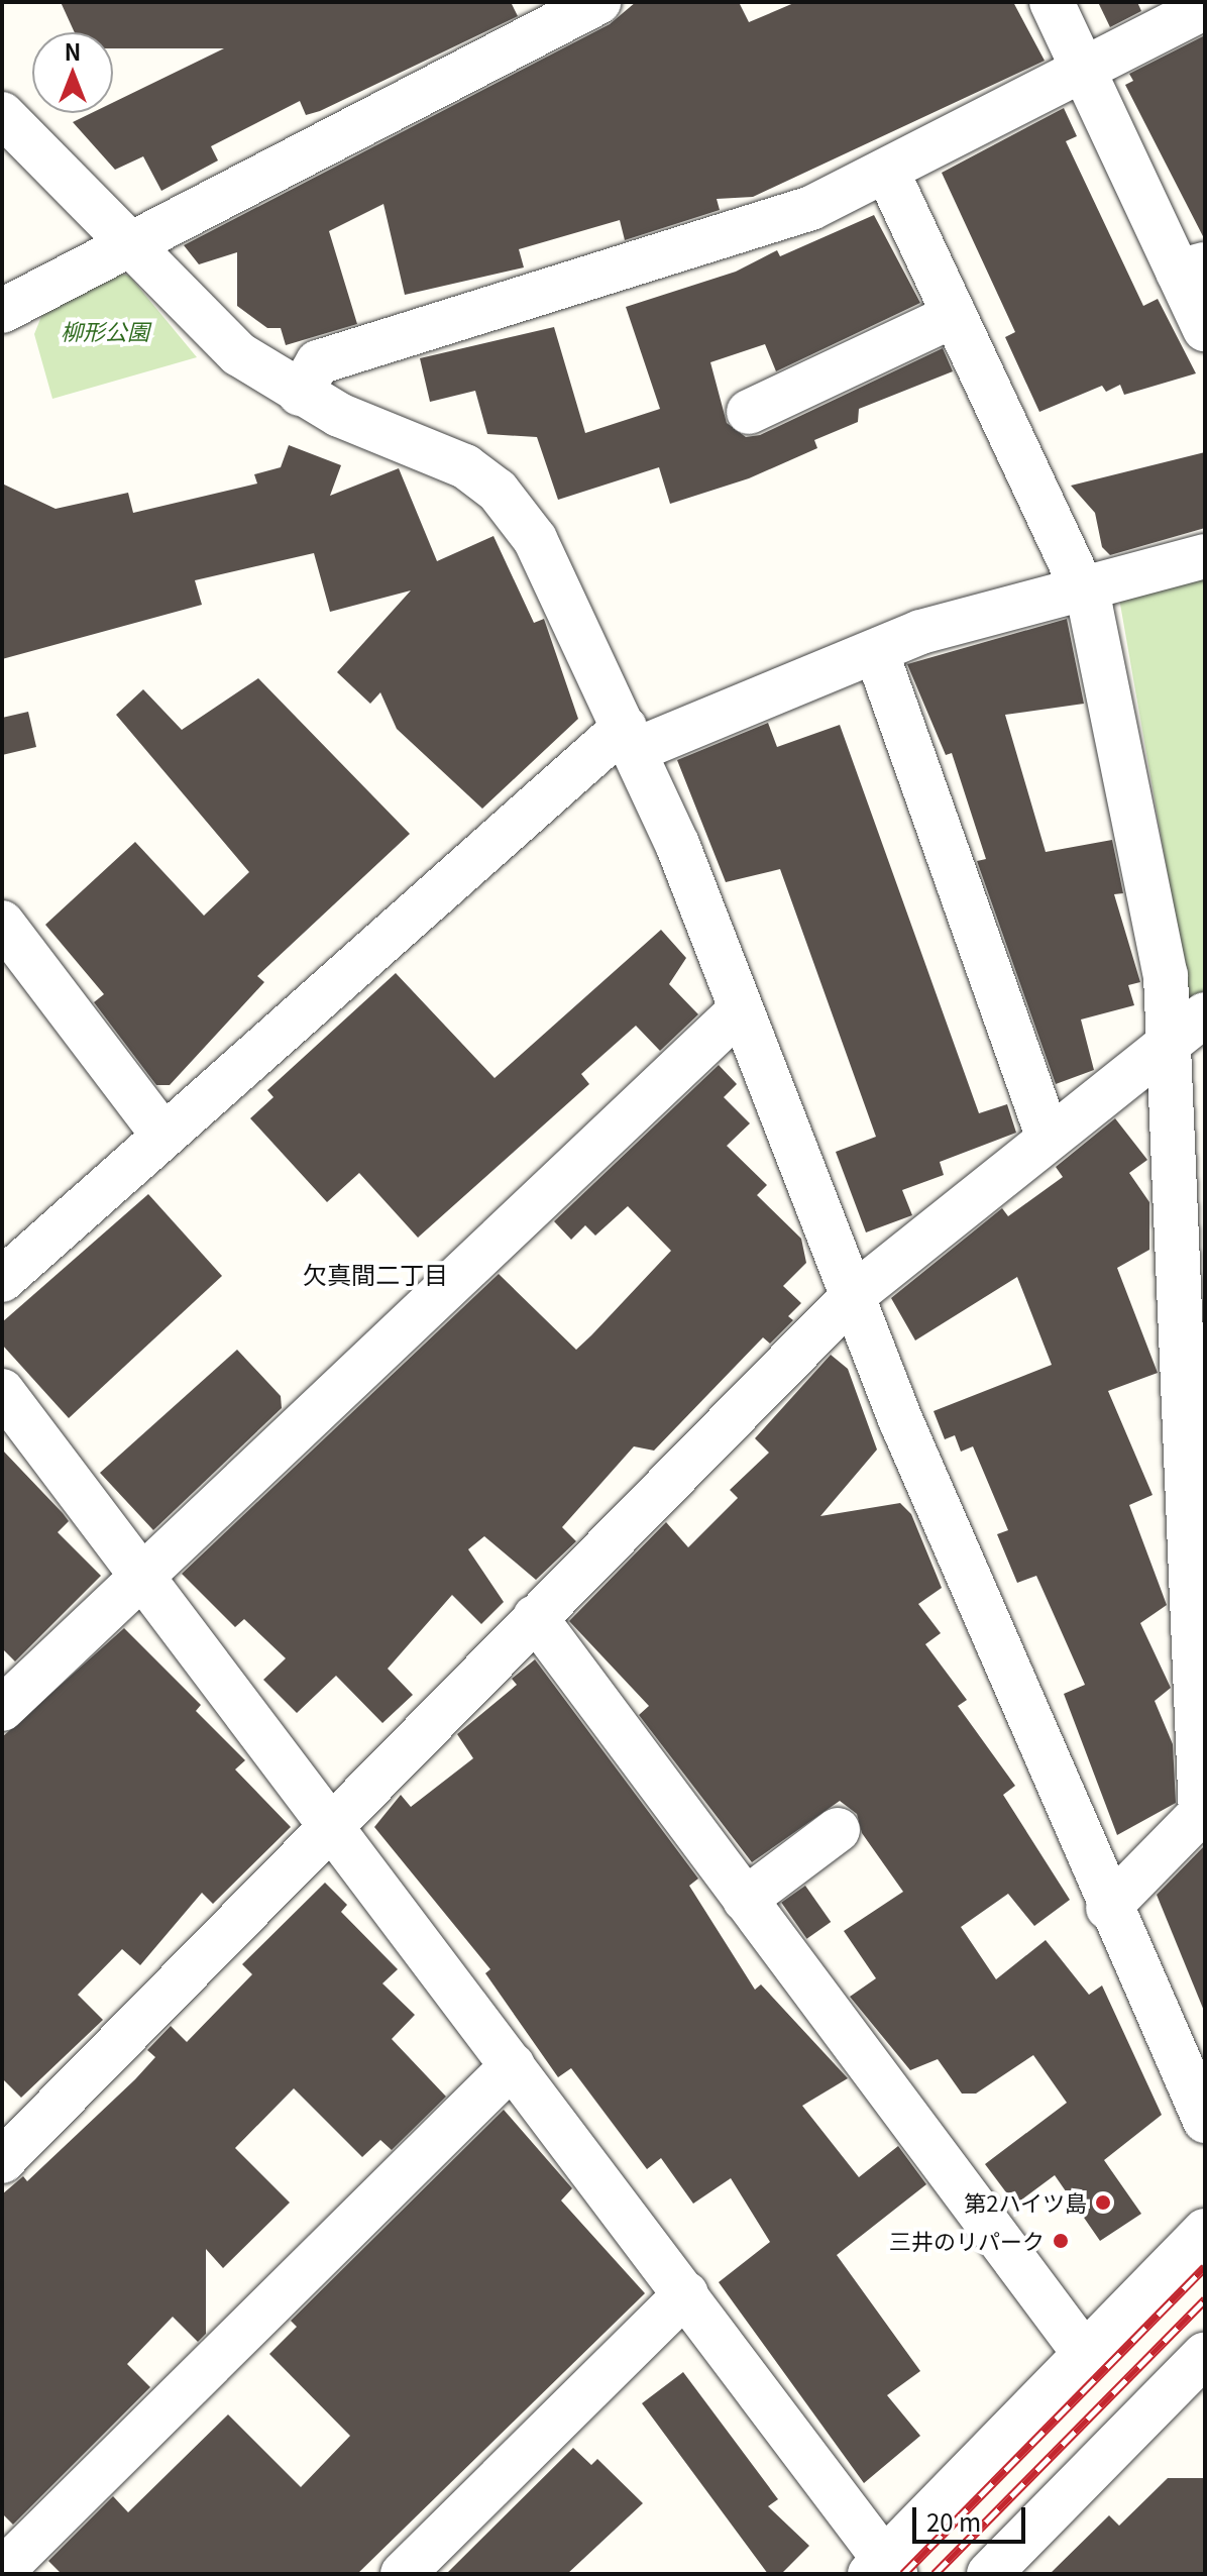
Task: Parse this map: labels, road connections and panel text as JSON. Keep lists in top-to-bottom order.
{
  "districts": ["欠真間二丁目"],
  "parks": ["柳形公園"],
  "places": ["第2ハイツ島", "三井のリパーク"],
  "scale_bar": "20 m",
  "north": "top"
}
